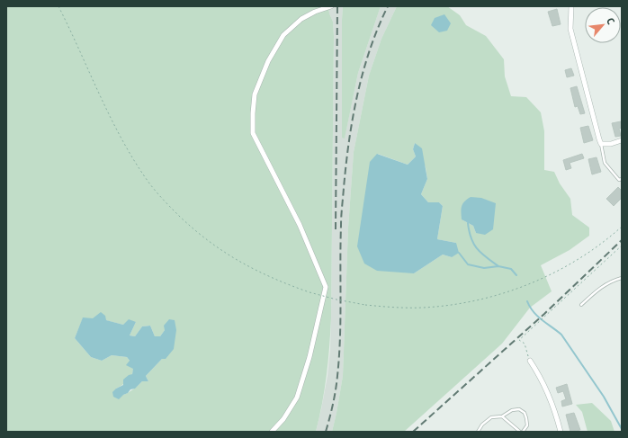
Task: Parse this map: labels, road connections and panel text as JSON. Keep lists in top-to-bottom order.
{
  "north": "top right"
}
